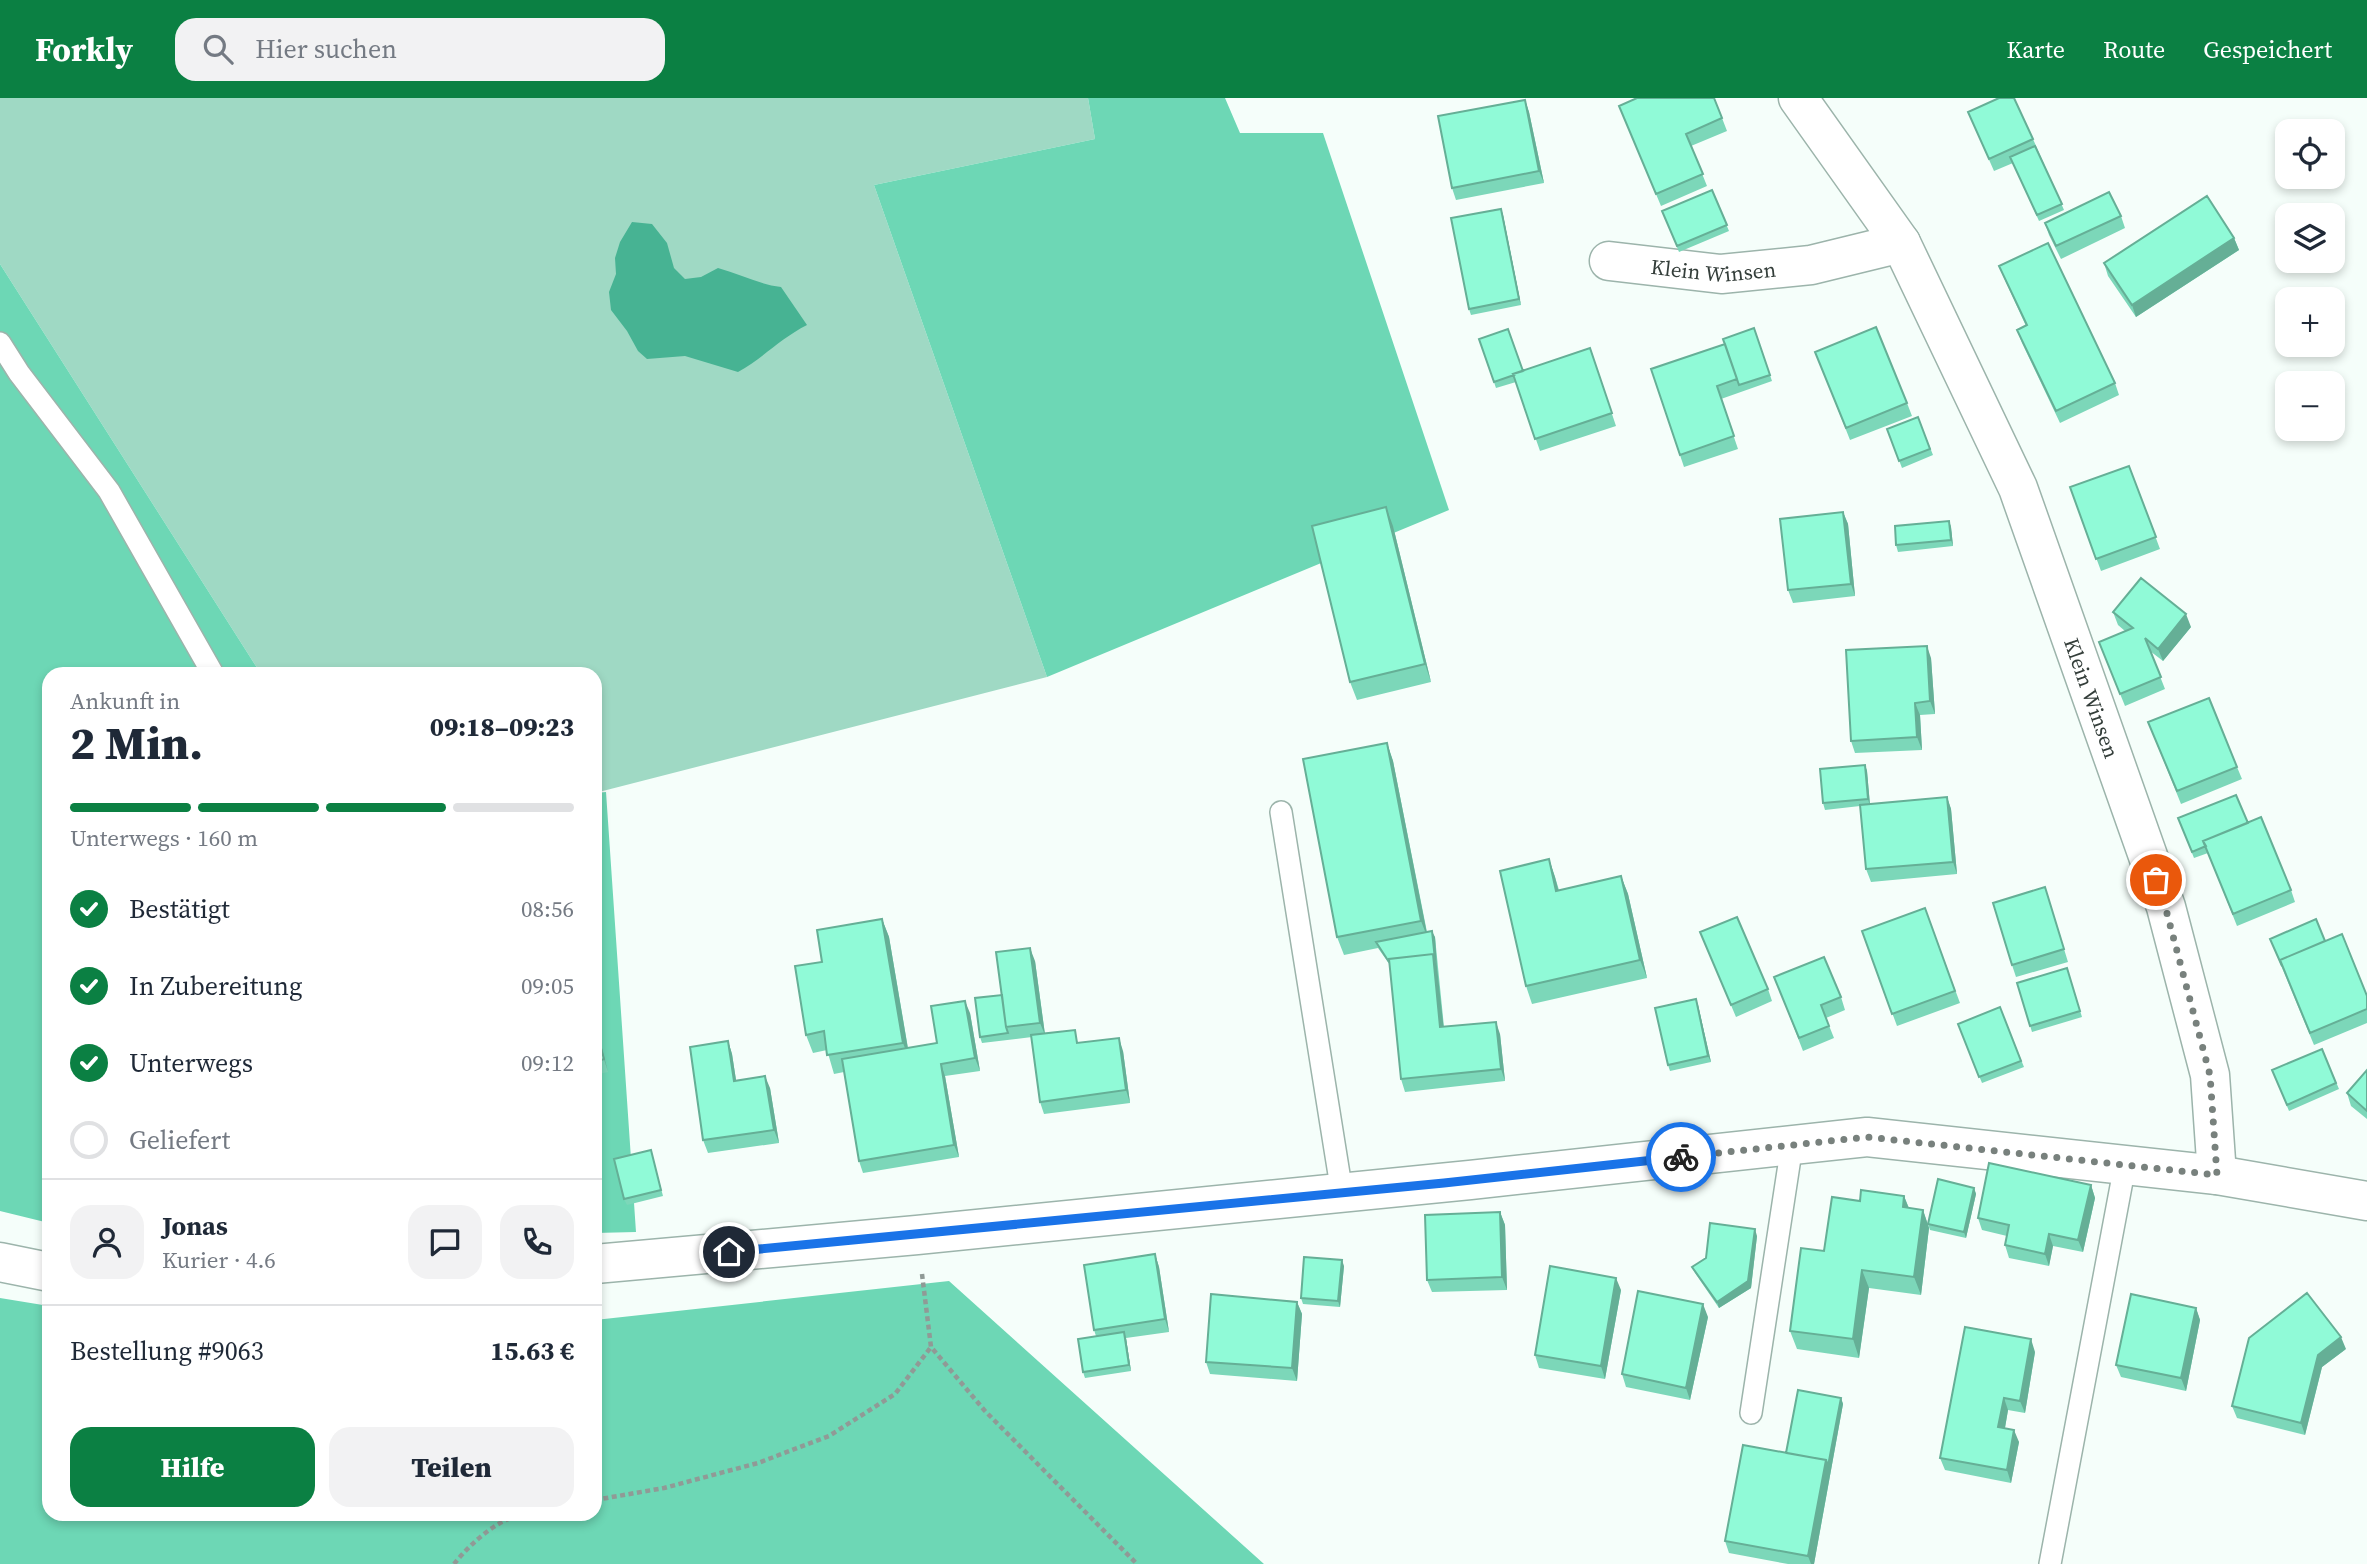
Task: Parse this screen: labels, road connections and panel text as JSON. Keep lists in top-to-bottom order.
{
  "streets": {
    "street": ["Klein Winsen"]
  },
  "page": {
    "header": "Forkly",
    "search": "Hier suchen",
    "nav": ["Karte", "Route", "Gespeichert"],
    "map_buttons": ["+", "−"],
    "heading": ["2 Min.", "Ankunft in", "09:18–09:23"],
    "panel": [
      "Jonas",
      "Kurier · 4.6",
      "Bestellung #9063",
      "15.63 €"
    ],
    "bar": "Unterwegs · 160 m",
    "list": [
      ["Bestätigt", "08:56"],
      ["In Zubereitung", "09:05"],
      ["Unterwegs", "09:12"],
      "Geliefert"
    ],
    "buttons": ["Hilfe", "Teilen"]
  }
}
